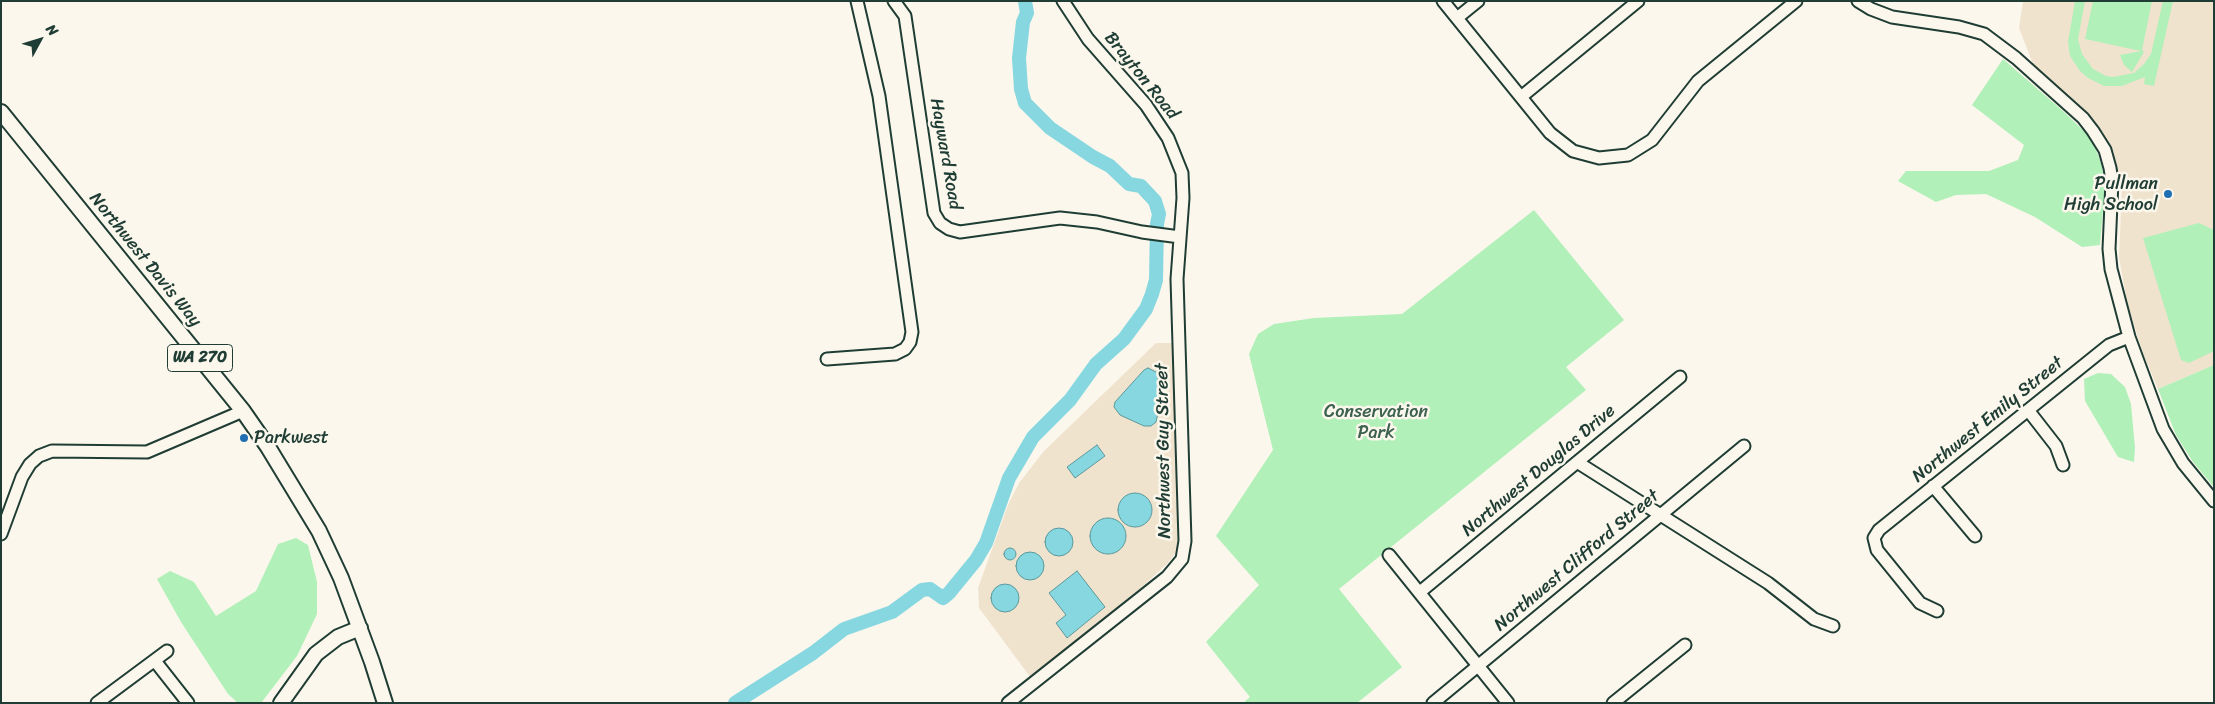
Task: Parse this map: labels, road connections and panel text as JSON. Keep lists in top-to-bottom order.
{
  "streets": {
    "main road": ["Northwest Davis Way", "WA 270"],
    "street": [
      "Brayton Road",
      "Hayward Road",
      "Northwest Emily Street",
      "Northwest Guy Street",
      "Northwest Douglas Drive",
      "Northwest Clifford Street"
    ]
  },
  "crossings": [
    ["Brayton Road", "Hayward Road"],
    ["Brayton Road", "Northwest Guy Street"],
    ["Hayward Road", "Northwest Guy Street"]
  ],
  "parks": ["Conservation Park"],
  "places": ["Pullman High School", "Parkwest"],
  "north": "top right"
}
